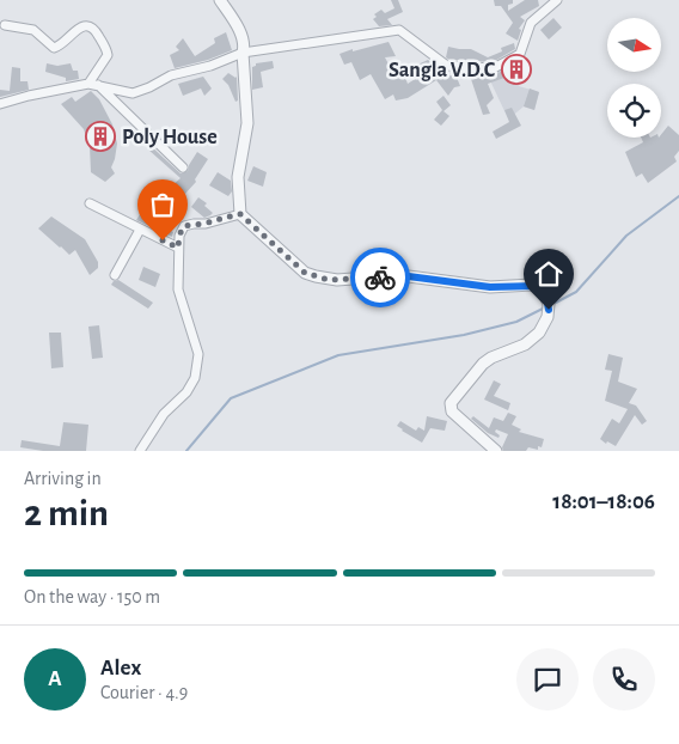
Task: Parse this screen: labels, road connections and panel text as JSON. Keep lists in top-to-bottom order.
{
  "places": {
    "building": ["Sangla V.D.C", "Poly House"]
  },
  "north": "right",
  "page": {
    "heading": ["2 min", "Arriving in", "18:01–18:06"],
    "panel": ["Alex", "Courier · 4.9"],
    "bar": "On the way · 150 m",
    "round": "A"
  }
}
